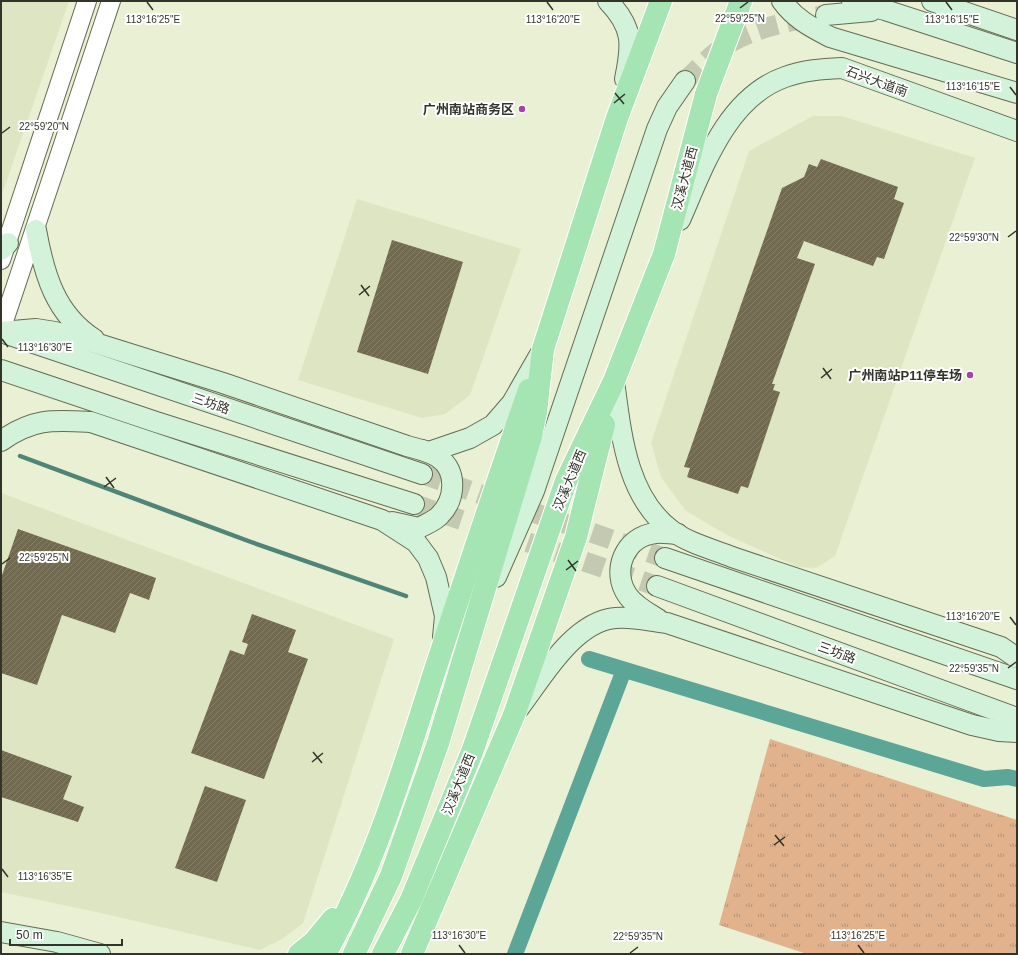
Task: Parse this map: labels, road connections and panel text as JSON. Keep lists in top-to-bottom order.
{
  "streets": {
    "main road": ["石兴大道南", "汉溪大道西", "三坊路"]
  },
  "crossings": [
    ["石兴大道南", "汉溪大道西"]
  ],
  "places": ["广州南站商务区", "广州南站P11停车场"],
  "scale_bar": "50 m",
  "coordinates": [
    "22°59'25\"N",
    "113°16'25\"E",
    "113°16'20\"E",
    "113°16'15\"E",
    "22°59'20\"N",
    "22°59'30\"N",
    "113°16'30\"E",
    "22°59'35\"N",
    "113°16'35\"E"
  ]
}
